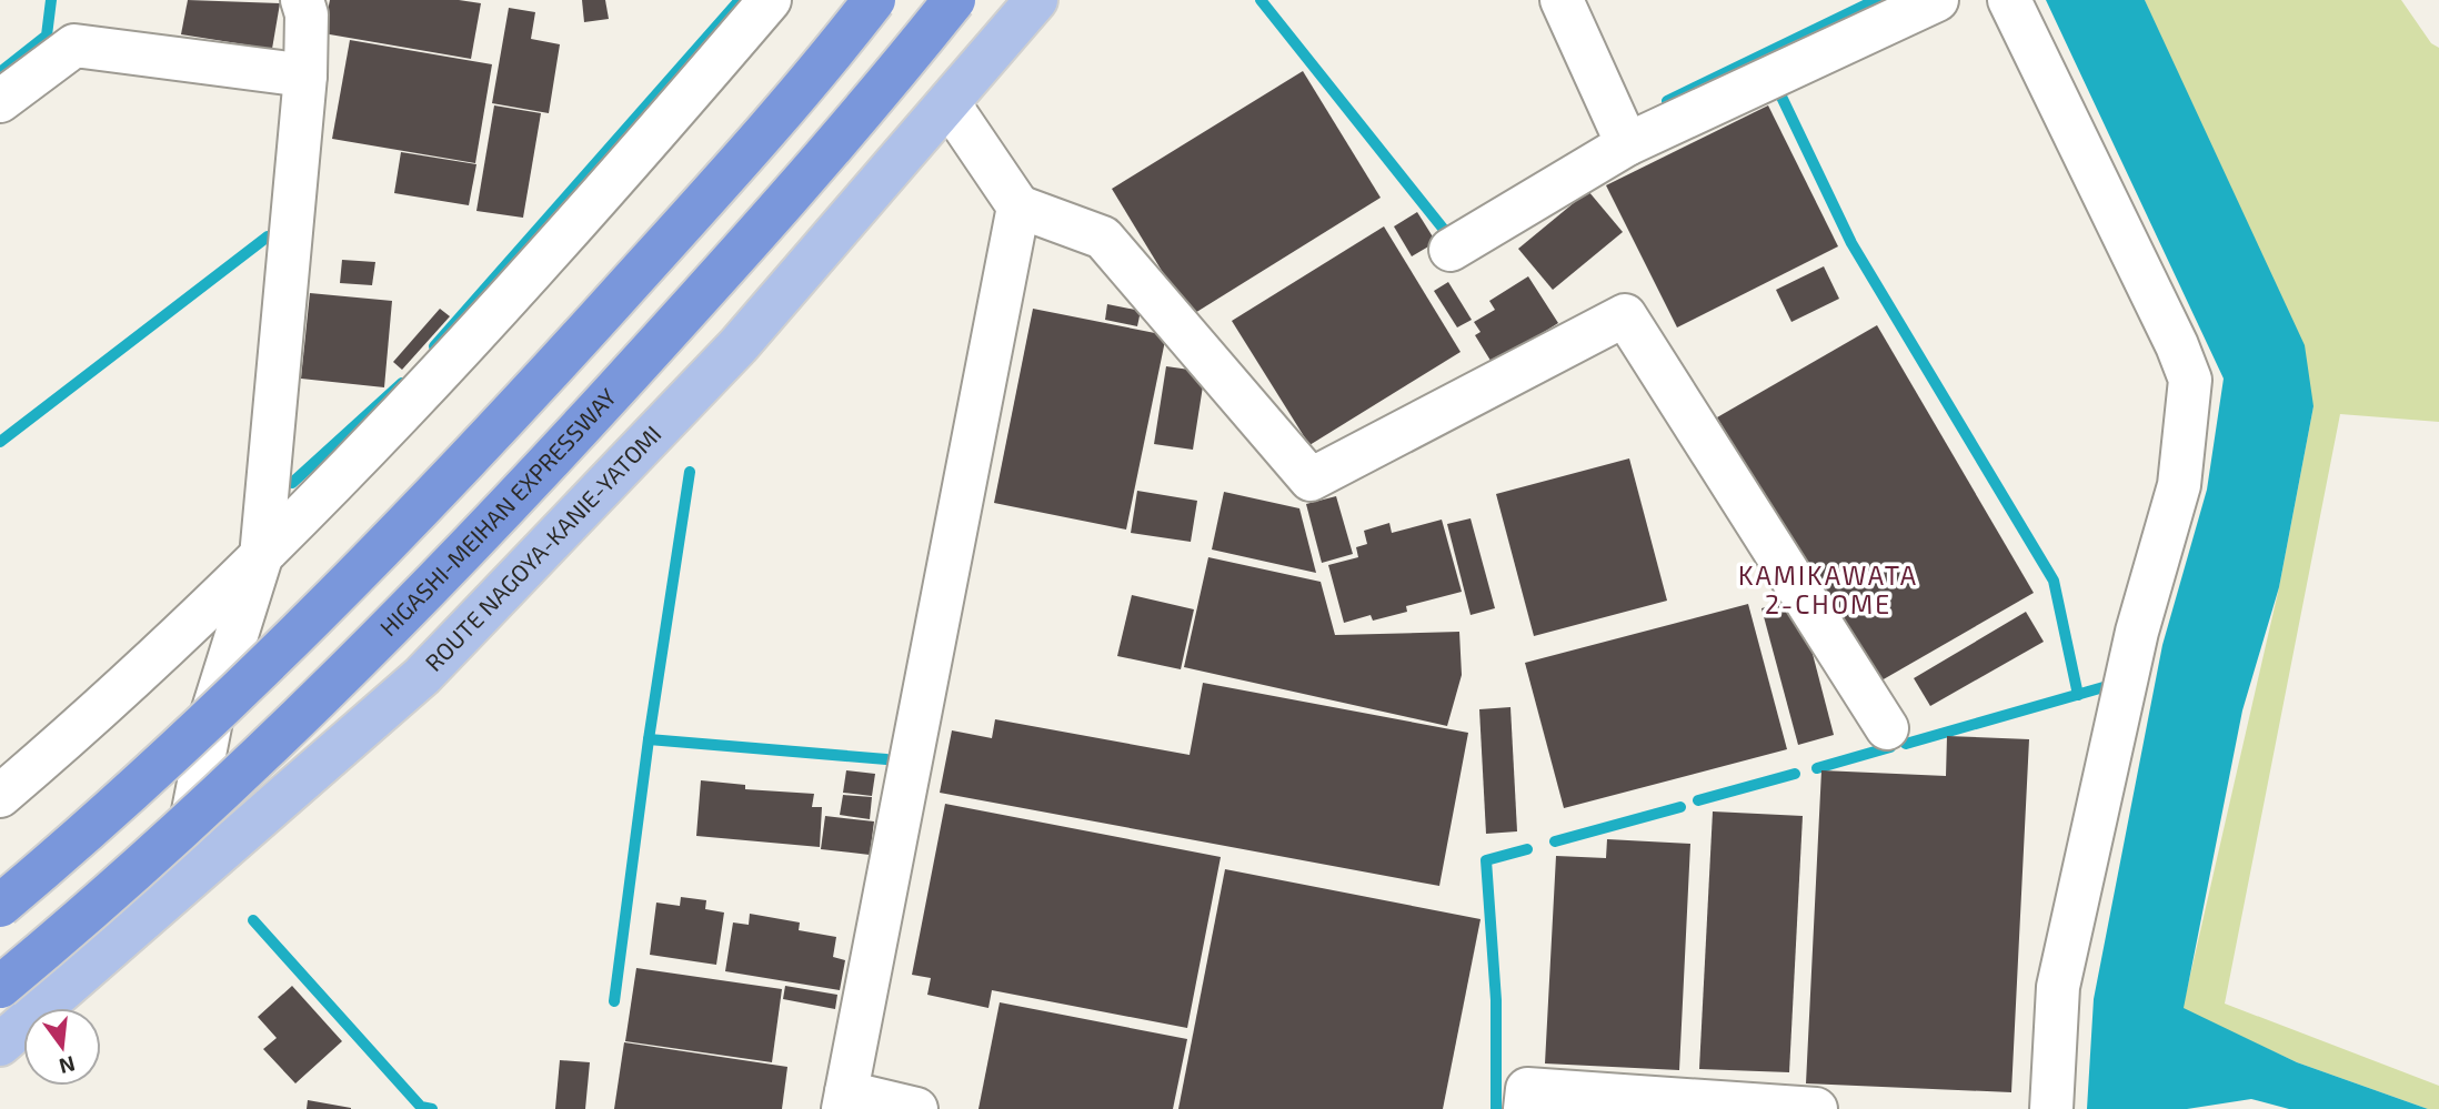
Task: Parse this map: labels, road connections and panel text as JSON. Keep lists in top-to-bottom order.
{
  "streets": {
    "highway": ["HIGASHI-MEIHAN EXPRESSWAY"],
    "main road": ["ROUTE NAGOYA-KANIE-YATOMI"]
  },
  "districts": ["KAMIKAWATA 2-CHOME"],
  "north": "bottom"
}
